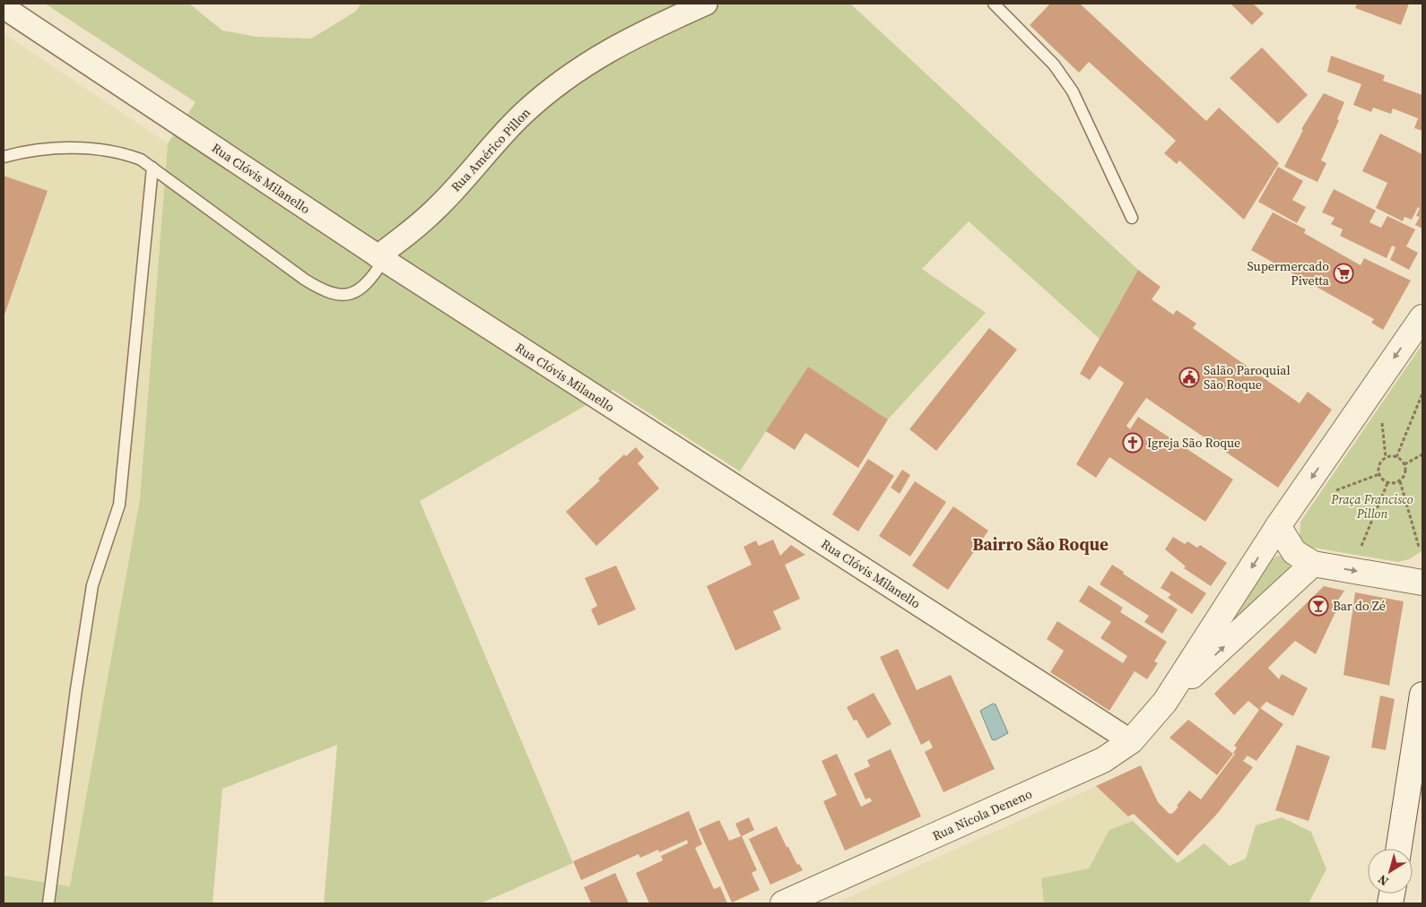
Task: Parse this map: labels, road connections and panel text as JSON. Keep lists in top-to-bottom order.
{
  "streets": {
    "street": ["Rua Américo Pillon", "Rua Clóvis Milanello", "Rua Nicola Deneno"]
  },
  "crossings": [
    ["Rua Américo Pillon", "Rua Clóvis Milanello"],
    ["Rua Clóvis Milanello", "Rua Nicola Deneno"]
  ],
  "districts": ["Bairro São Roque"],
  "parks": ["Praça Francisco Pillon"],
  "places": {
    "supermarket": ["Supermercado Pivetta"],
    "public building": ["Salão Paroquial São Roque"],
    "church": ["Igreja São Roque"],
    "bar": ["Bar do Zé"]
  },
  "north": "bottom left"
}
